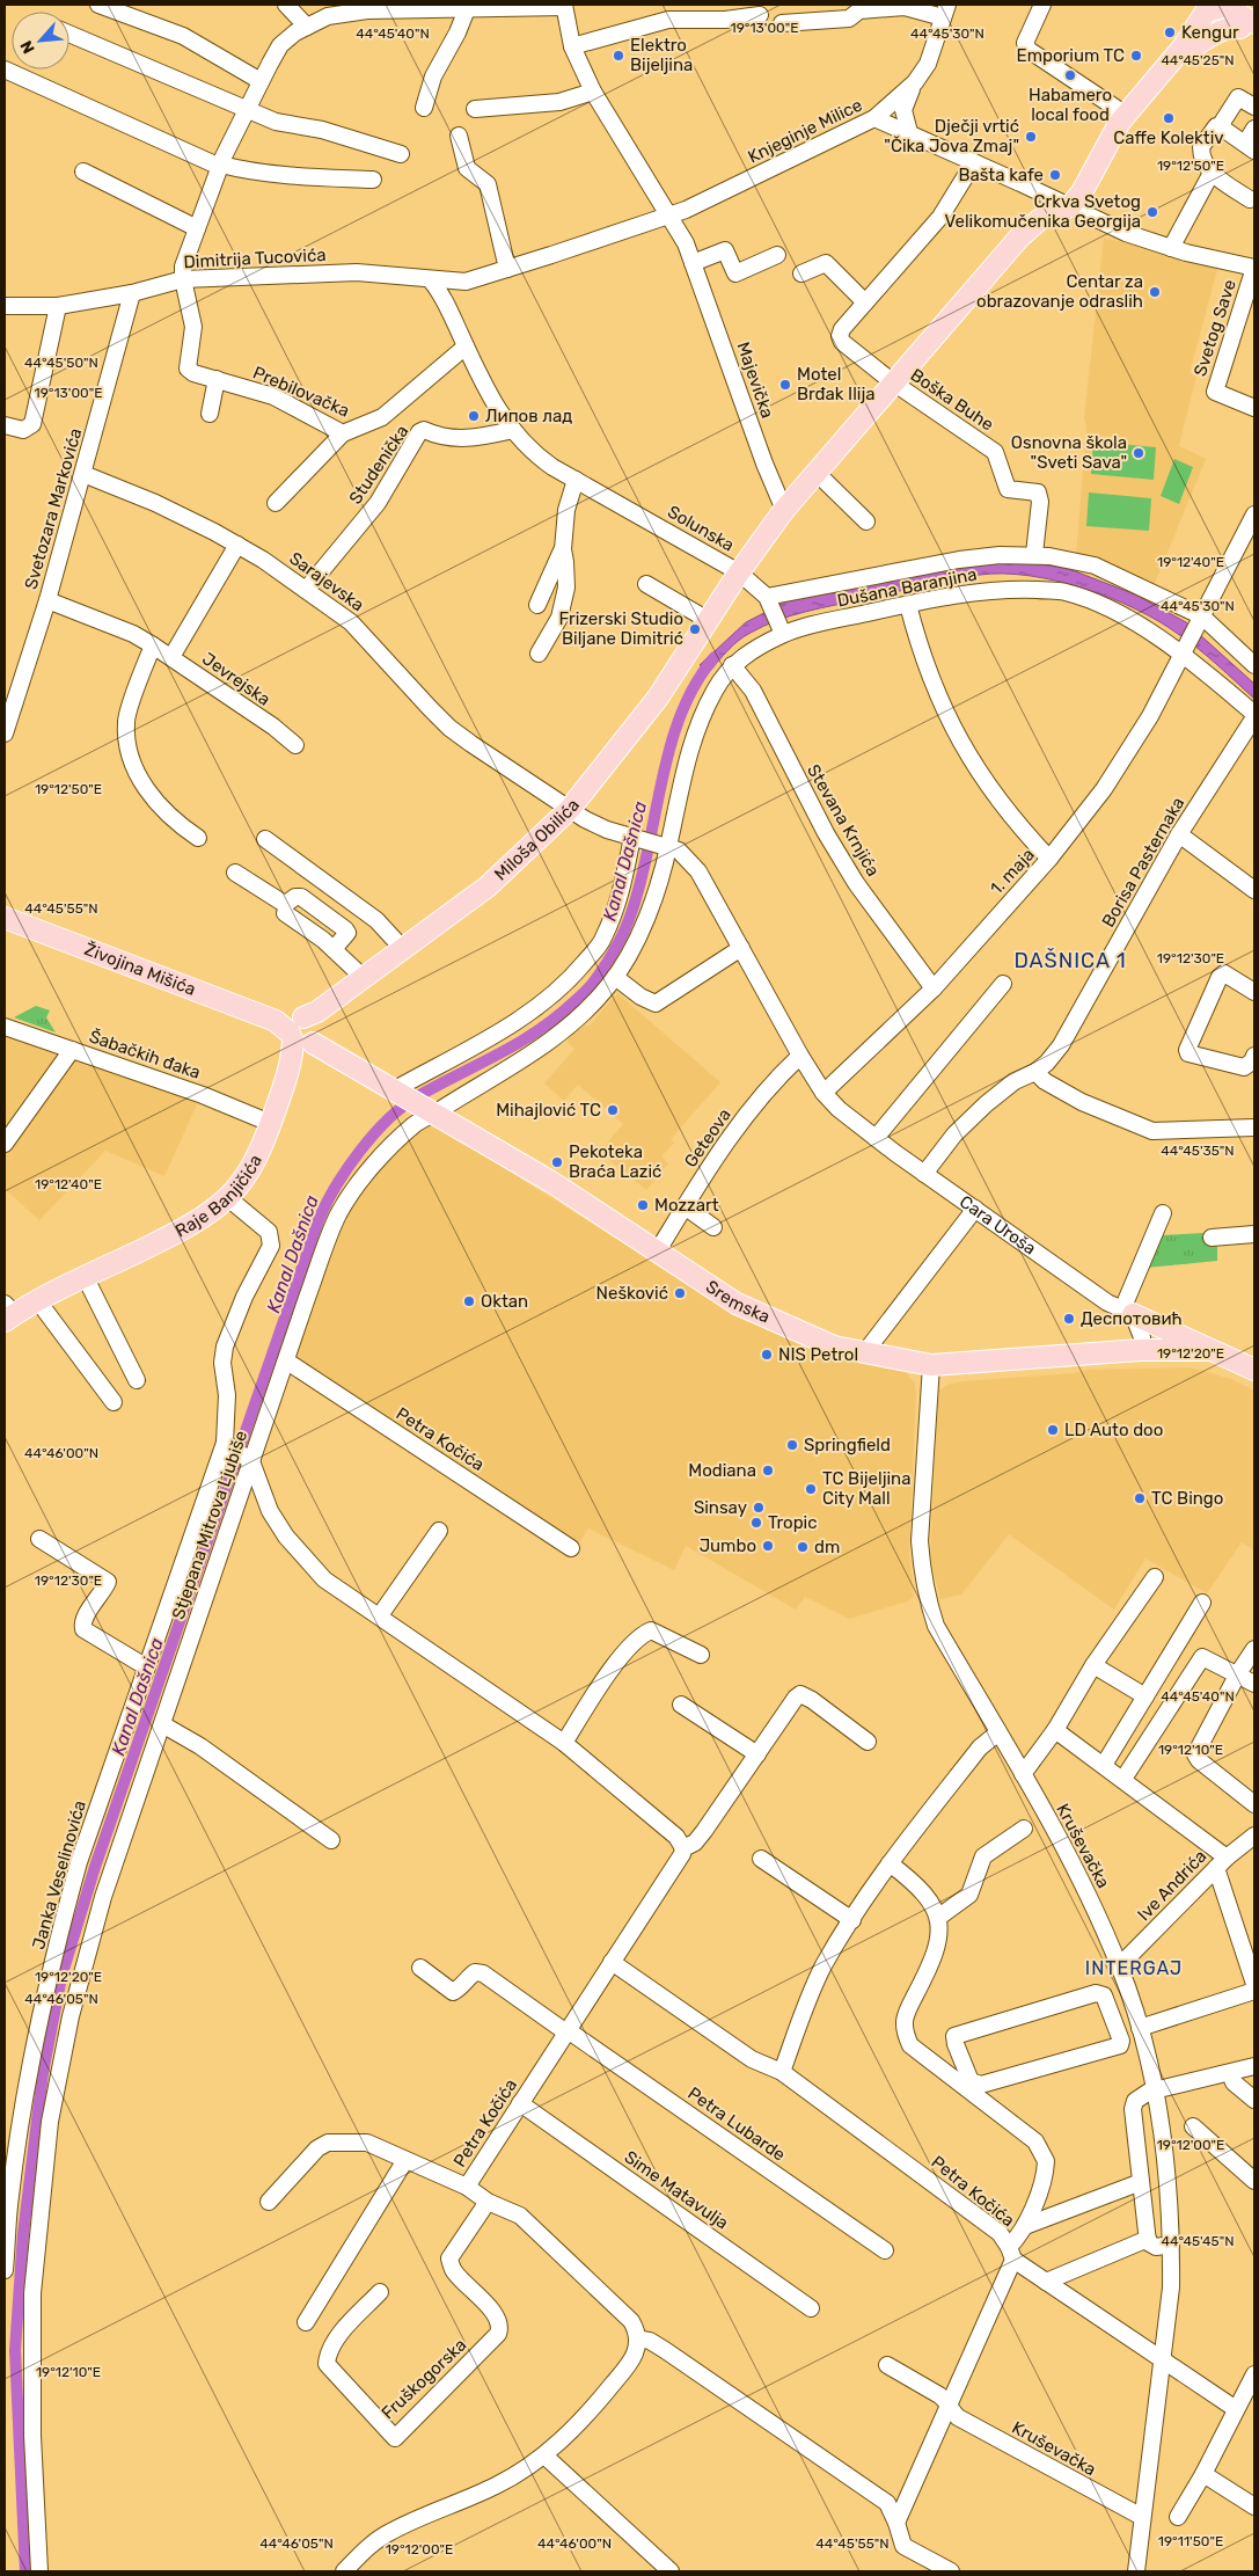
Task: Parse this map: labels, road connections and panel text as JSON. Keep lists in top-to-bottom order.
{
  "streets": {
    "main road": [
      "Miloša Obilića",
      "Živojina Mišića",
      "Raje Banjičića",
      "Sremska"
    ],
    "street": [
      "Knjeginje Milice",
      "Dimitrija Tucovića",
      "Svetog Save",
      "Majevička",
      "Prebilovačka",
      "Boška Buhe",
      "Studenička",
      "Svetozara Markovića",
      "Solunska",
      "Sarajevska",
      "Dušana Baranjina",
      "Jevrejska",
      "Stevana Krnjića",
      "Borisa Pasternaka",
      "1. maja",
      "Šabačkih đaka",
      "Geteova",
      "Cara Uroša",
      "Petra Kočića",
      "Stjepana Mitrova Ljubiše",
      "Kruševačka",
      "Janka Veselinovića",
      "Ive Andrića",
      "Petra Lubarde",
      "Sime Matavulja",
      "Fruškogorska"
    ]
  },
  "crossings": [
    ["Knjeginje Milice", "Dimitrija Tucovića"],
    ["Knjeginje Milice", "Svetog Save"],
    ["Knjeginje Milice", "Majevička"],
    ["Dimitrija Tucovića", "Majevička"],
    ["Dimitrija Tucovića", "Prebilovačka"],
    ["Dimitrija Tucovića", "Svetozara Markovića"],
    ["Dimitrija Tucovića", "Solunska"],
    ["Svetog Save", "Miloša Obilića"],
    ["Majevička", "Miloša Obilića"],
    ["Prebilovačka", "Solunska"],
    ["Boška Buhe", "Miloša Obilića"],
    ["Studenička", "Solunska"],
    ["Studenička", "Sarajevska"],
    ["Svetozara Markovića", "Sarajevska"],
    ["Svetozara Markovića", "Jevrejska"],
    ["Solunska", "Dušana Baranjina"],
    ["Solunska", "Miloša Obilića"],
    ["Sarajevska", "Miloša Obilića"],
    ["Sarajevska", "Cara Uroša"],
    ["Dušana Baranjina", "Stevana Krnjića"],
    ["Dušana Baranjina", "Borisa Pasternaka"],
    ["Dušana Baranjina", "1. maja"],
    ["Dušana Baranjina", "Cara Uroša"],
    ["Dušana Baranjina", "Stjepana Mitrova Ljubiše"],
    ["Stevana Krnjića", "1. maja"],
    ["Miloša Obilića", "Živojina Mišića"],
    ["Miloša Obilića", "Raje Banjičića"],
    ["Miloša Obilića", "Cara Uroša"],
    ["Miloša Obilića", "Sremska"],
    ["Borisa Pasternaka", "Cara Uroša"],
    ["1. maja", "Cara Uroša"],
    ["Živojina Mišića", "Raje Banjičića"],
    ["Živojina Mišića", "Sremska"],
    ["Šabačkih đaka", "Raje Banjičića"],
    ["Geteova", "Cara Uroša"],
    ["Geteova", "Sremska"],
    ["Raje Banjičića", "Sremska"],
    ["Sremska", "Stjepana Mitrova Ljubiše"],
    ["Sremska", "Kruševačka"],
    ["Petra Kočića", "Stjepana Mitrova Ljubiše"],
    ["Petra Kočića", "Petra Lubarde"],
    ["Petra Kočića", "Sime Matavulja"],
    ["Kruševačka", "Ive Andrića"]
  ],
  "districts": ["DAŠNICA 1", "INTERGAJ"],
  "water": ["Kanal Dašnica"],
  "places": [
    "Kengur",
    "Elektro Bijeljina",
    "Emporium TC",
    "Habamero local food",
    "Caffe Kolektiv",
    "Dječji vrtić \"Čika Jova Zmaj\"",
    "Bašta kafe",
    "Crkva Svetog Velikomučenika Georgija",
    "Centar za obrazovanje odraslih",
    "Motel Brđak Ilija",
    "Липов лад",
    "Osnovna škola \"Sveti Sava\"",
    "Frizerski Studio Biljane Dimitrić",
    "Mihajlović TC",
    "Pekoteka Braća Lazić",
    "Mozzart",
    "Nešković",
    "Oktan",
    "Деспотовић",
    "NIS Petrol",
    "LD Auto doo",
    "Springfield",
    "Modiana",
    "TC Bijeljina City Mall",
    "TC Bingo",
    "Sinsay",
    "Tropic",
    "Jumbo",
    "dm"
  ],
  "north": "bottom left",
  "coordinates": [
    "19°13'00\"E",
    "44°45'40\"N",
    "44°45'30\"N",
    "44°45'25\"N",
    "19°12'50\"E",
    "44°45'50\"N",
    "19°12'40\"E",
    "44°45'55\"N",
    "19°12'30\"E",
    "44°45'35\"N",
    "19°12'20\"E",
    "44°46'00\"N",
    "19°12'10\"E",
    "44°46'05\"N",
    "19°12'00\"E",
    "44°45'45\"N",
    "19°11'50\"E"
  ]
}
